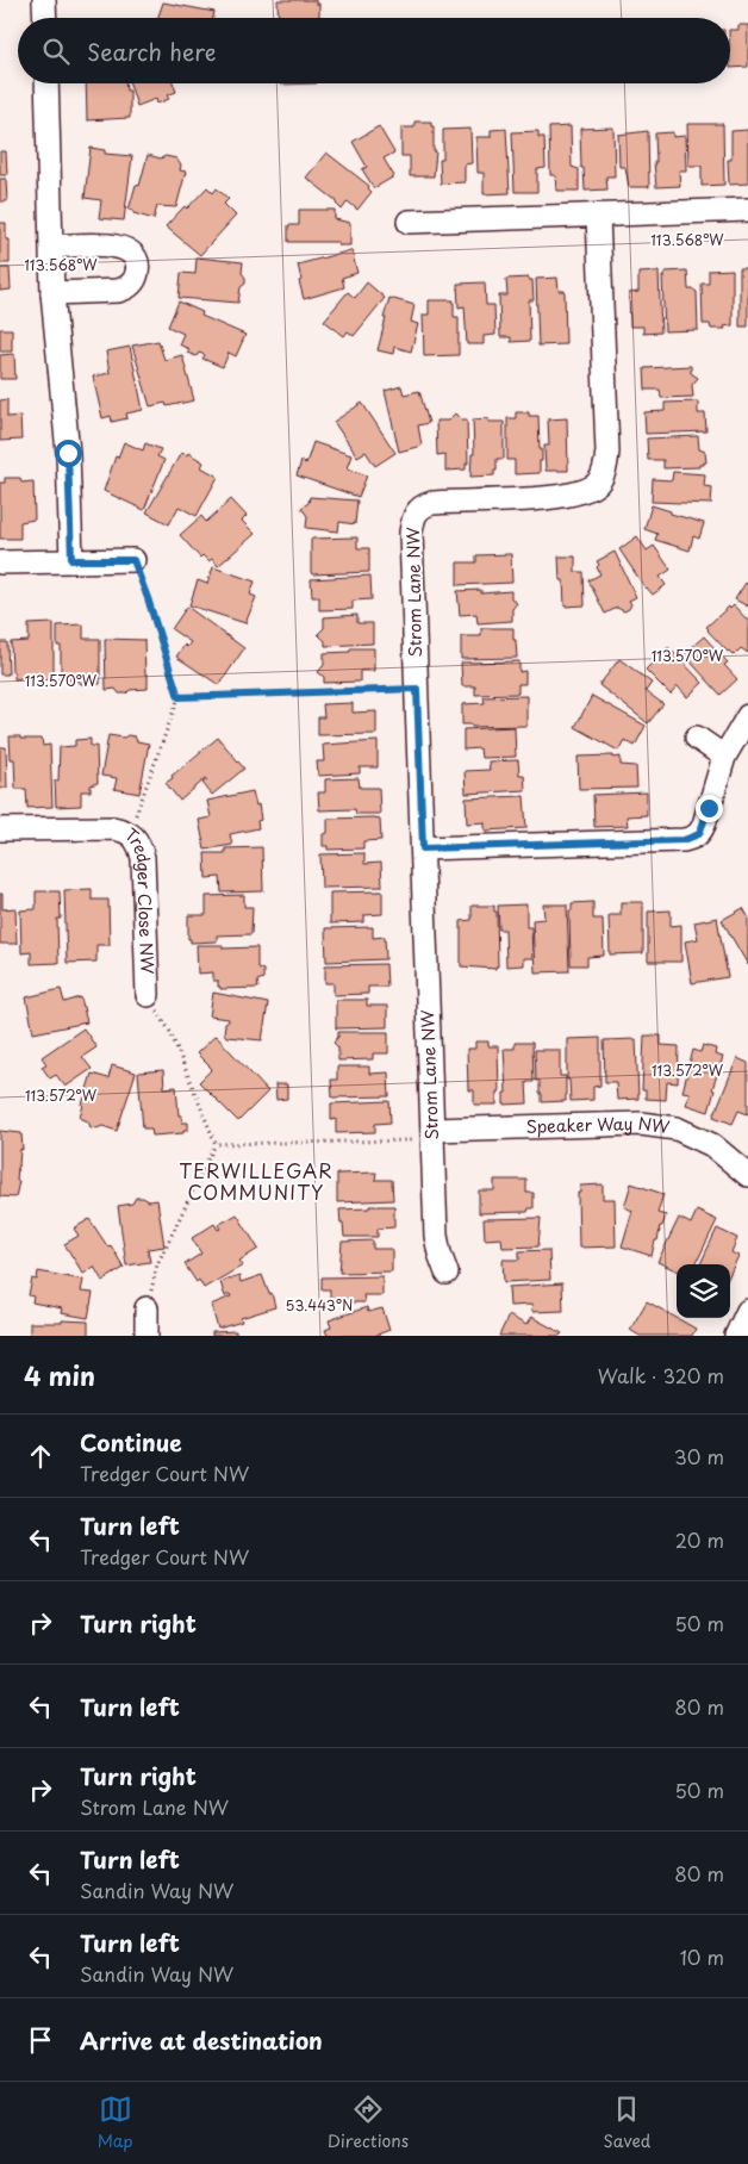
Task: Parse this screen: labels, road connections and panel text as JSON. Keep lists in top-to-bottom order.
{
  "streets": {
    "street": ["Strom Lane NW", "Tredger Close NW", "Speaker Way NW"]
  },
  "crossings": [
    ["Strom Lane NW", "Speaker Way NW"]
  ],
  "districts": ["TERWILLEGAR COMMUNITY"],
  "page": {
    "search": "Search here",
    "heading": ["4 min", "Walk · 320 m"],
    "list": [
      ["Continue", "Tredger Court NW", "30 m"],
      ["Turn left", "Tredger Court NW", "20 m"],
      ["Turn right", "50 m"],
      ["Turn left", "80 m"],
      ["Turn right", "Strom Lane NW", "50 m"],
      ["Turn left", "Sandin Way NW", "80 m"],
      ["Turn left", "Sandin Way NW", "10 m"],
      "Arrive at destination"
    ],
    "nav": ["Map", "Directions", "Saved"]
  },
  "coordinates": [
    "113.568°W",
    "113.570°W",
    "113.572°W",
    "53.443°N"
  ]
}
